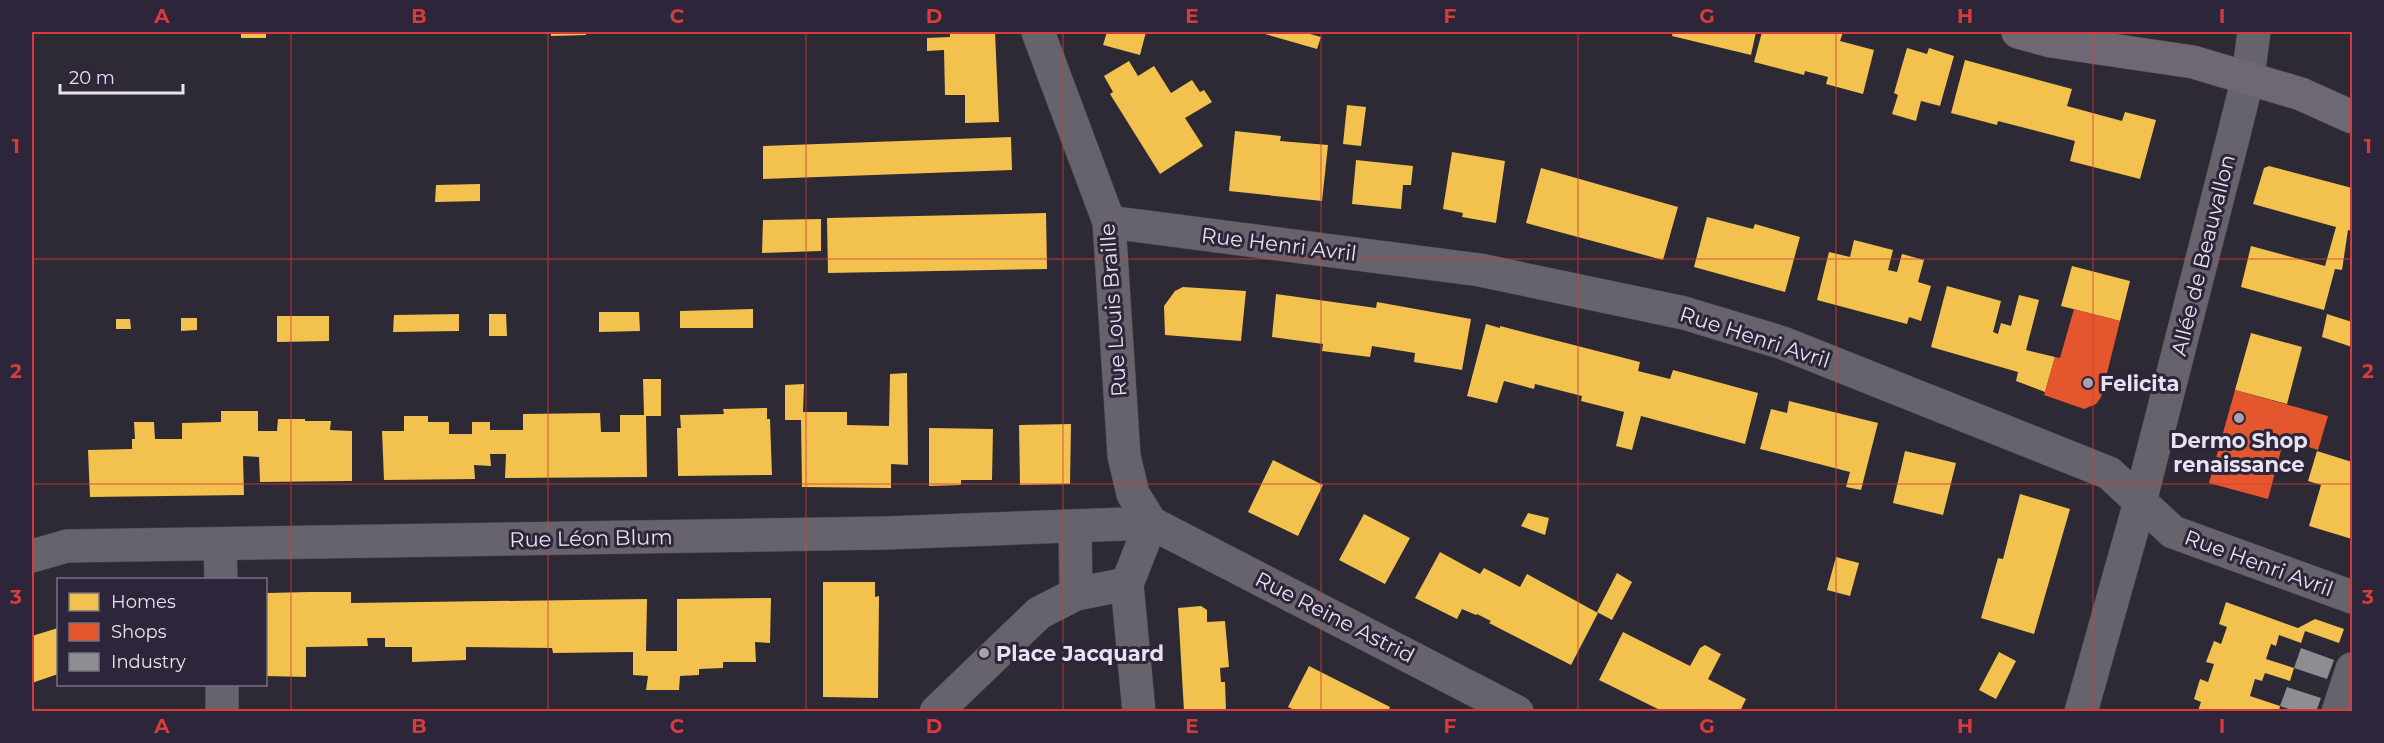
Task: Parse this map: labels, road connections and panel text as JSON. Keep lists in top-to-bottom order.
{
  "streets": {
    "street": [
      "Rue Henri Avril",
      "Allée de Beauvallon",
      "Rue Louis Braille",
      "Rue Léon Blum",
      "Rue Reine Astrid"
    ]
  },
  "crossings": [
    ["Rue Henri Avril", "Allée de Beauvallon"],
    ["Rue Henri Avril", "Rue Louis Braille"],
    ["Rue Louis Braille", "Rue Léon Blum"],
    ["Rue Louis Braille", "Rue Reine Astrid"],
    ["Rue Léon Blum", "Rue Reine Astrid"]
  ],
  "places": ["Felicita", "Dermo Shop renaissance", "Place Jacquard"],
  "legend": ["Homes", "Shops", "Industry"],
  "scale_bar": "20 m",
  "grid": {
    "columns": [
      "A",
      "B",
      "C",
      "D",
      "E",
      "F",
      "G",
      "H",
      "I"
    ],
    "rows": ["1", "2", "3"]
  }
}
